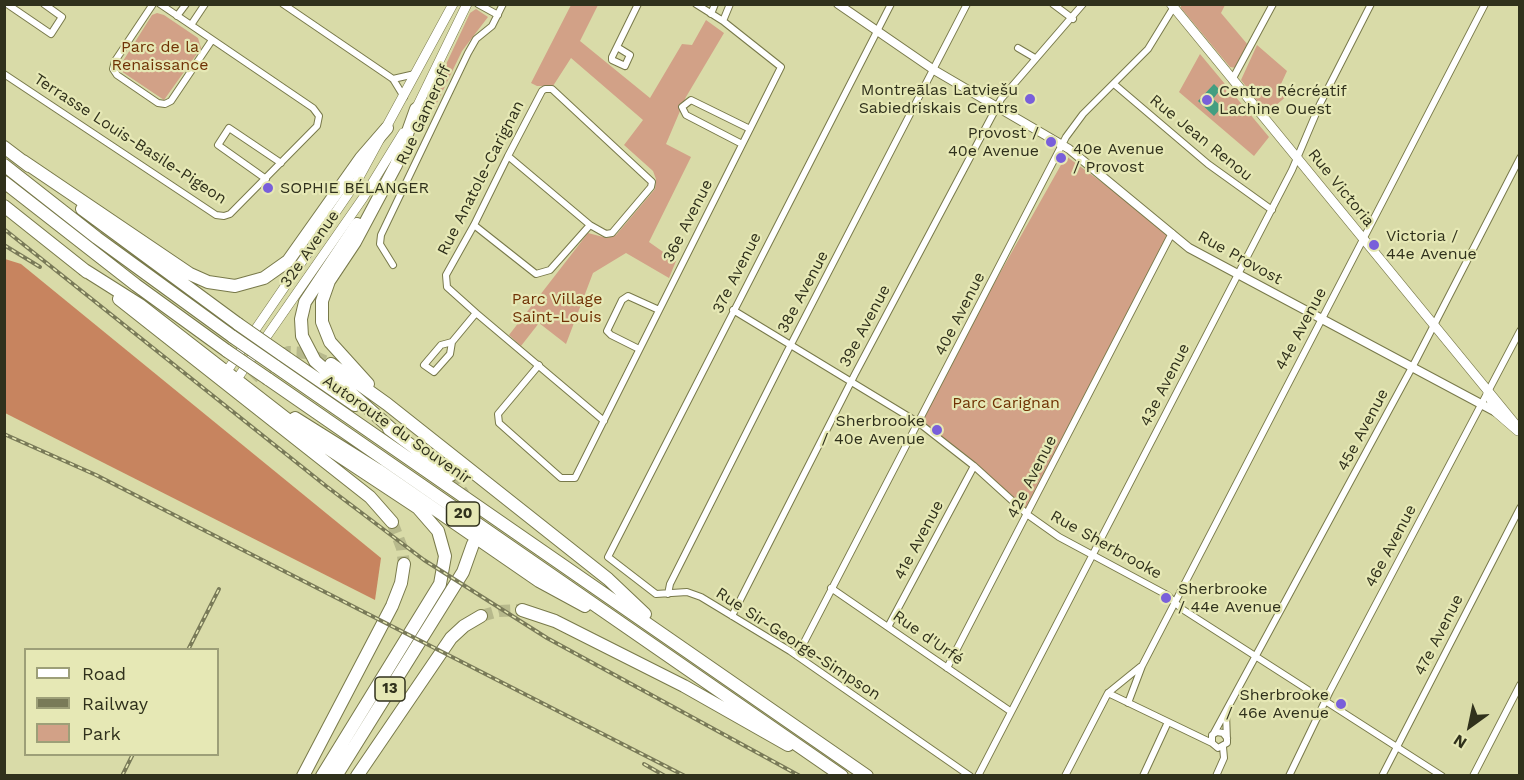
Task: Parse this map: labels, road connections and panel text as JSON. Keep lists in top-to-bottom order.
{
  "streets": {
    "highway": ["Autoroute du Souvenir", "20", "13"],
    "main road": ["Rue Victoria", "32e Avenue"],
    "street": [
      "Rue Gameroff",
      "Rue Jean Renou",
      "Terrasse Louis-Basile-Pigeon",
      "Rue Anatole-Carignan",
      "36e Avenue",
      "Rue Provost",
      "37e Avenue",
      "38e Avenue",
      "40e Avenue",
      "39e Avenue",
      "44e Avenue",
      "43e Avenue",
      "45e Avenue",
      "42e Avenue",
      "41e Avenue",
      "Rue Sherbrooke",
      "46e Avenue",
      "47e Avenue",
      "Rue d'Urfé",
      "Rue Sir-George-Simpson"
    ]
  },
  "crossings": [
    ["Rue Jean Renou", "40e Avenue"],
    ["Rue Jean Renou", "43e Avenue"],
    ["Rue Anatole-Carignan", "36e Avenue"],
    ["Rue Victoria", "Rue Provost"],
    ["Rue Victoria", "40e Avenue"],
    ["Rue Victoria", "44e Avenue"],
    ["Rue Victoria", "43e Avenue"],
    ["Rue Victoria", "45e Avenue"],
    ["Rue Victoria", "46e Avenue"],
    ["Rue Provost", "37e Avenue"],
    ["Rue Provost", "38e Avenue"],
    ["Rue Provost", "40e Avenue"],
    ["Rue Provost", "39e Avenue"],
    ["Rue Provost", "44e Avenue"],
    ["Rue Provost", "43e Avenue"],
    ["Rue Provost", "45e Avenue"],
    ["Rue Provost", "42e Avenue"],
    ["Rue Provost", "46e Avenue"],
    ["37e Avenue", "Rue Sherbrooke"],
    ["37e Avenue", "Rue Sir-George-Simpson"],
    ["38e Avenue", "Rue Sherbrooke"],
    ["38e Avenue", "Rue Sir-George-Simpson"],
    ["40e Avenue", "Rue Sherbrooke"],
    ["40e Avenue", "Rue d'Urfé"],
    ["40e Avenue", "Rue Sir-George-Simpson"],
    ["39e Avenue", "Rue Sherbrooke"],
    ["39e Avenue", "Rue Sir-George-Simpson"],
    ["44e Avenue", "Rue Sherbrooke"],
    ["43e Avenue", "Rue Sherbrooke"],
    ["43e Avenue", "Rue d'Urfé"],
    ["45e Avenue", "Rue Sherbrooke"],
    ["42e Avenue", "Rue Sherbrooke"],
    ["42e Avenue", "Rue d'Urfé"],
    ["41e Avenue", "Rue Sherbrooke"],
    ["41e Avenue", "Rue d'Urfé"],
    ["Rue Sherbrooke", "46e Avenue"],
    ["Rue Sherbrooke", "47e Avenue"]
  ],
  "parks": ["Parc de la Renaissance", "Parc Village Saint-Louis", "Parc Carignan"],
  "places": [
    "Montreālas Latviešu Sabiedriskais Centrs",
    "Centre Récréatif Lachine Ouest",
    "Provost / 40e Avenue",
    "40e Avenue / Provost",
    "SOPHIE BÉLANGER",
    "Victoria / 44e Avenue",
    "Sherbrooke / 40e Avenue",
    "Sherbrooke / 44e Avenue",
    "Sherbrooke / 46e Avenue"
  ],
  "legend": ["Road", "Railway", "Park"],
  "north": "bottom left"
}
